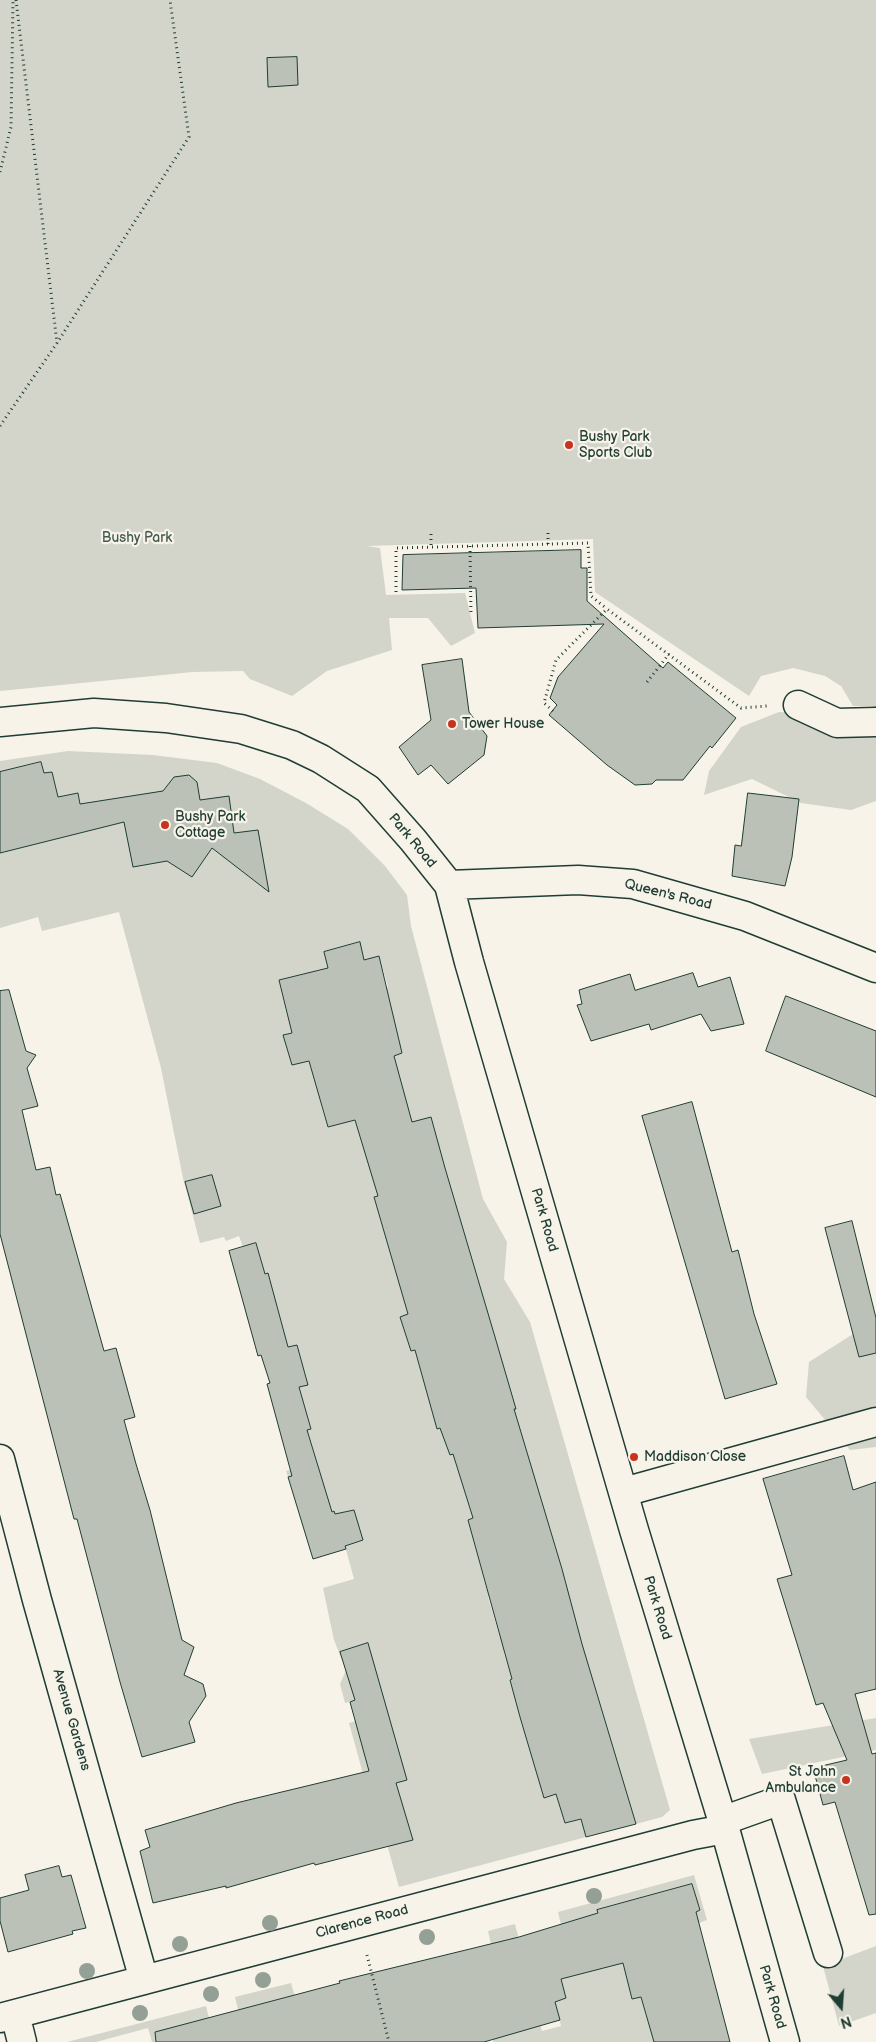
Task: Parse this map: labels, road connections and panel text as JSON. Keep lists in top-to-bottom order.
{
  "streets": {
    "main road": [
      "Park Road",
      "Queen's Road",
      "Avenue Gardens",
      "Clarence Road"
    ]
  },
  "crossings": [
    ["Park Road", "Queen's Road"],
    ["Park Road", "Clarence Road"],
    ["Avenue Gardens", "Clarence Road"]
  ],
  "parks": ["Bushy Park"],
  "places": [
    "Bushy Park Sports Club",
    "Tower House",
    "Bushy Park Cottage",
    "Maddison Close",
    "St John Ambulance"
  ],
  "north": "bottom"
}
